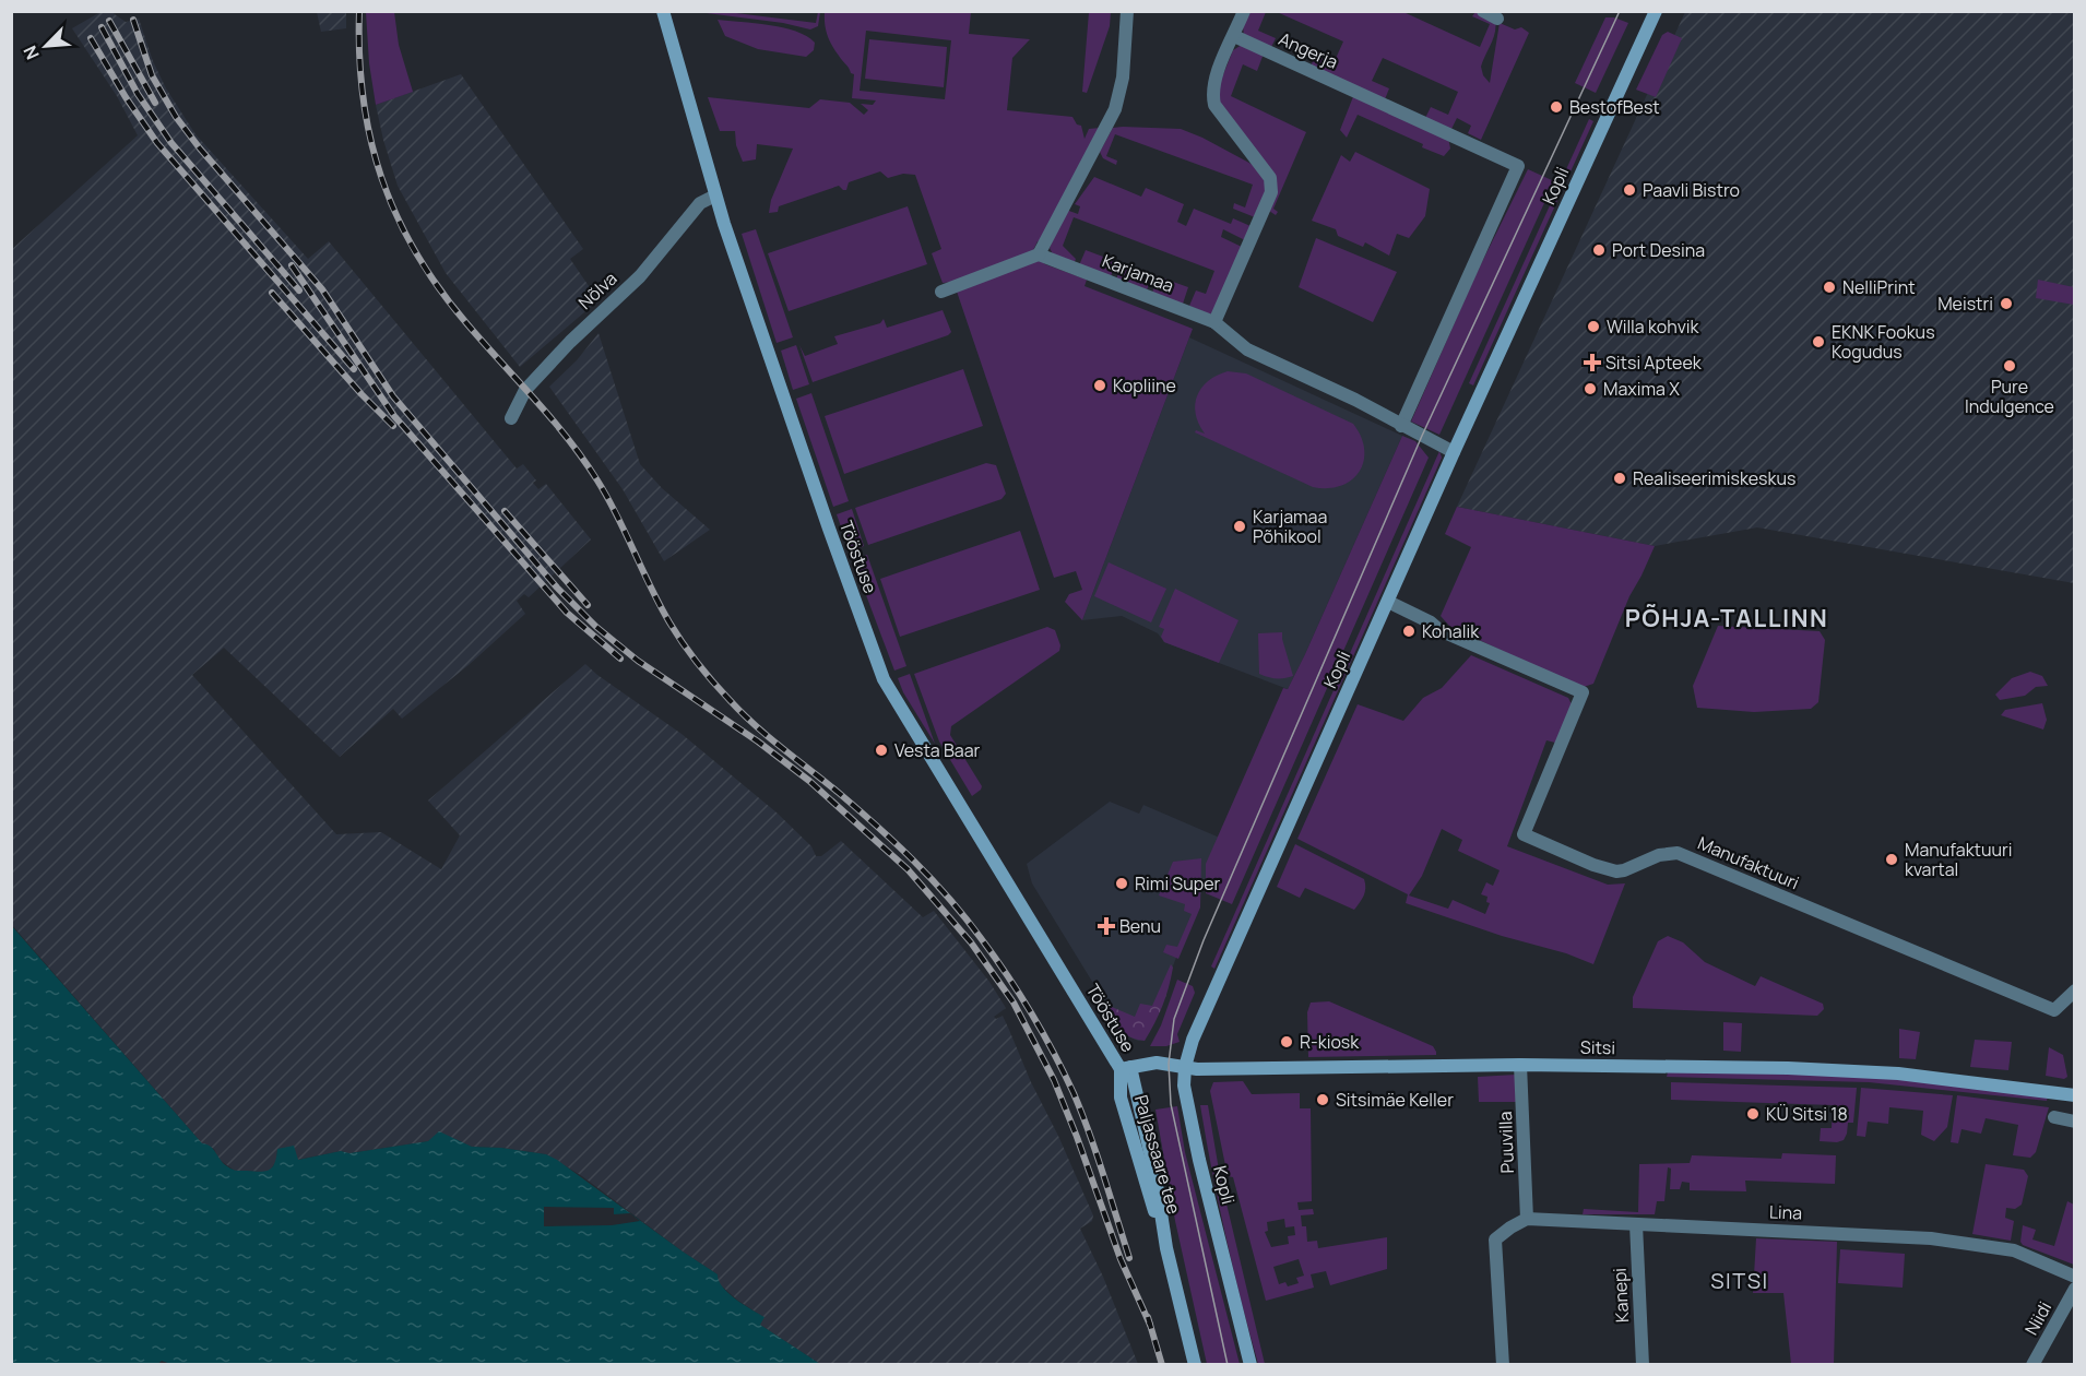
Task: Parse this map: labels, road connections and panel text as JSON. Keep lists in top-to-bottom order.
{
  "streets": {
    "street": [
      "Angerja",
      "Kopli",
      "Karjamaa",
      "Nõlva",
      "Tööstuse",
      "Manufaktuuri",
      "Sitsi",
      "Puuvilla",
      "Paljassaare tee",
      "Lina",
      "Kanepi",
      "Niidi"
    ]
  },
  "crossings": [
    ["Angerja", "Karjamaa"],
    ["Kopli", "Karjamaa"],
    ["Kopli", "Manufaktuuri"],
    ["Kopli", "Sitsi"],
    ["Nõlva", "Tööstuse"],
    ["Tööstuse", "Sitsi"],
    ["Tööstuse", "Paljassaare tee"],
    ["Sitsi", "Puuvilla"],
    ["Sitsi", "Paljassaare tee"],
    ["Puuvilla", "Lina"],
    ["Lina", "Kanepi"]
  ],
  "districts": ["PÕHJA-TALLINN", "SITSI"],
  "places": {
    "other": [
      "BestofBest",
      "Paavli Bistro",
      "Port Desina",
      "NelliPrint",
      "Meistri",
      "Willa kohvik",
      "EKNK Fookus Kogudus",
      "Pure Indulgence",
      "Kopliine",
      "Maxima X",
      "Realiseerimiskeskus",
      "Karjamaa Põhikool",
      "Kohalik",
      "Vesta Baar",
      "Manufaktuuri kvartal",
      "Rimi Super",
      "R-kiosk",
      "Sitsimäe Keller",
      "KÜ Sitsi 18"
    ],
    "health": ["Sitsi Apteek", "Benu"]
  },
  "north": "bottom left"
}
